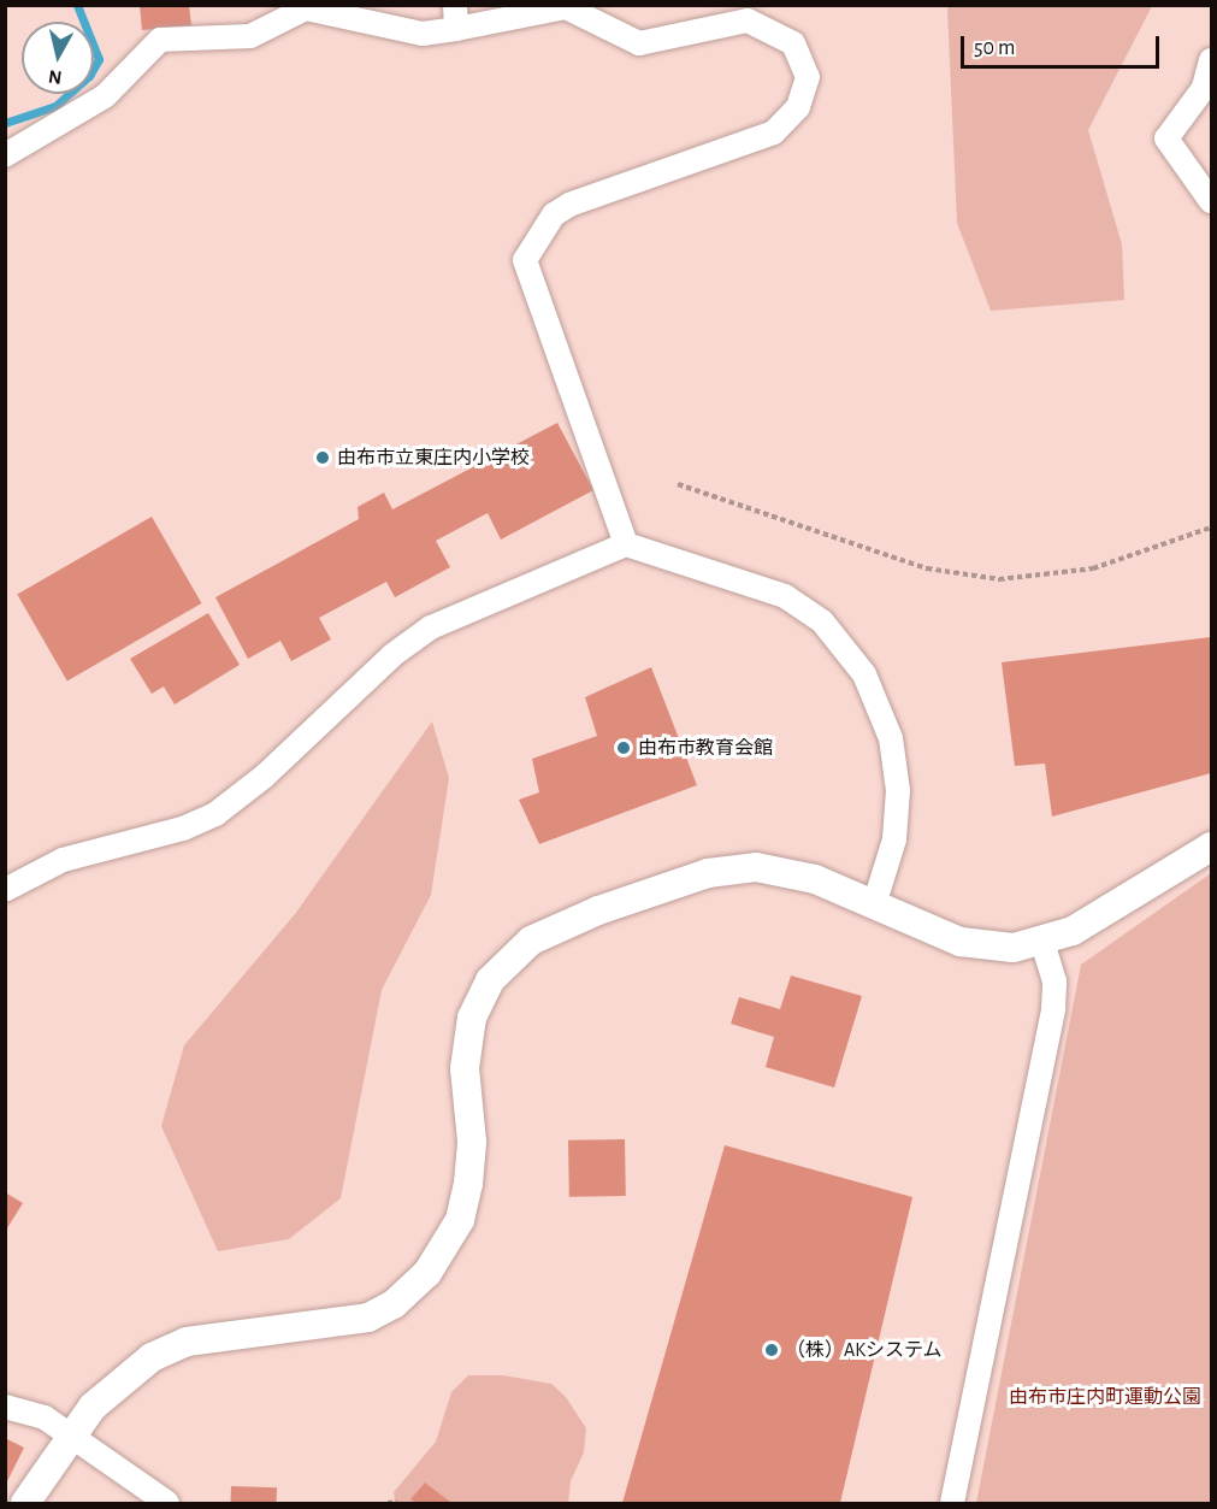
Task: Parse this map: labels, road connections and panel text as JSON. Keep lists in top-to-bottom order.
{
  "parks": ["由布市庄内町運動公園"],
  "places": ["由布市立東庄内小学校", "由布市教育会館", "（株）AKシステム"],
  "scale_bar": "50 m",
  "north": "bottom"
}
